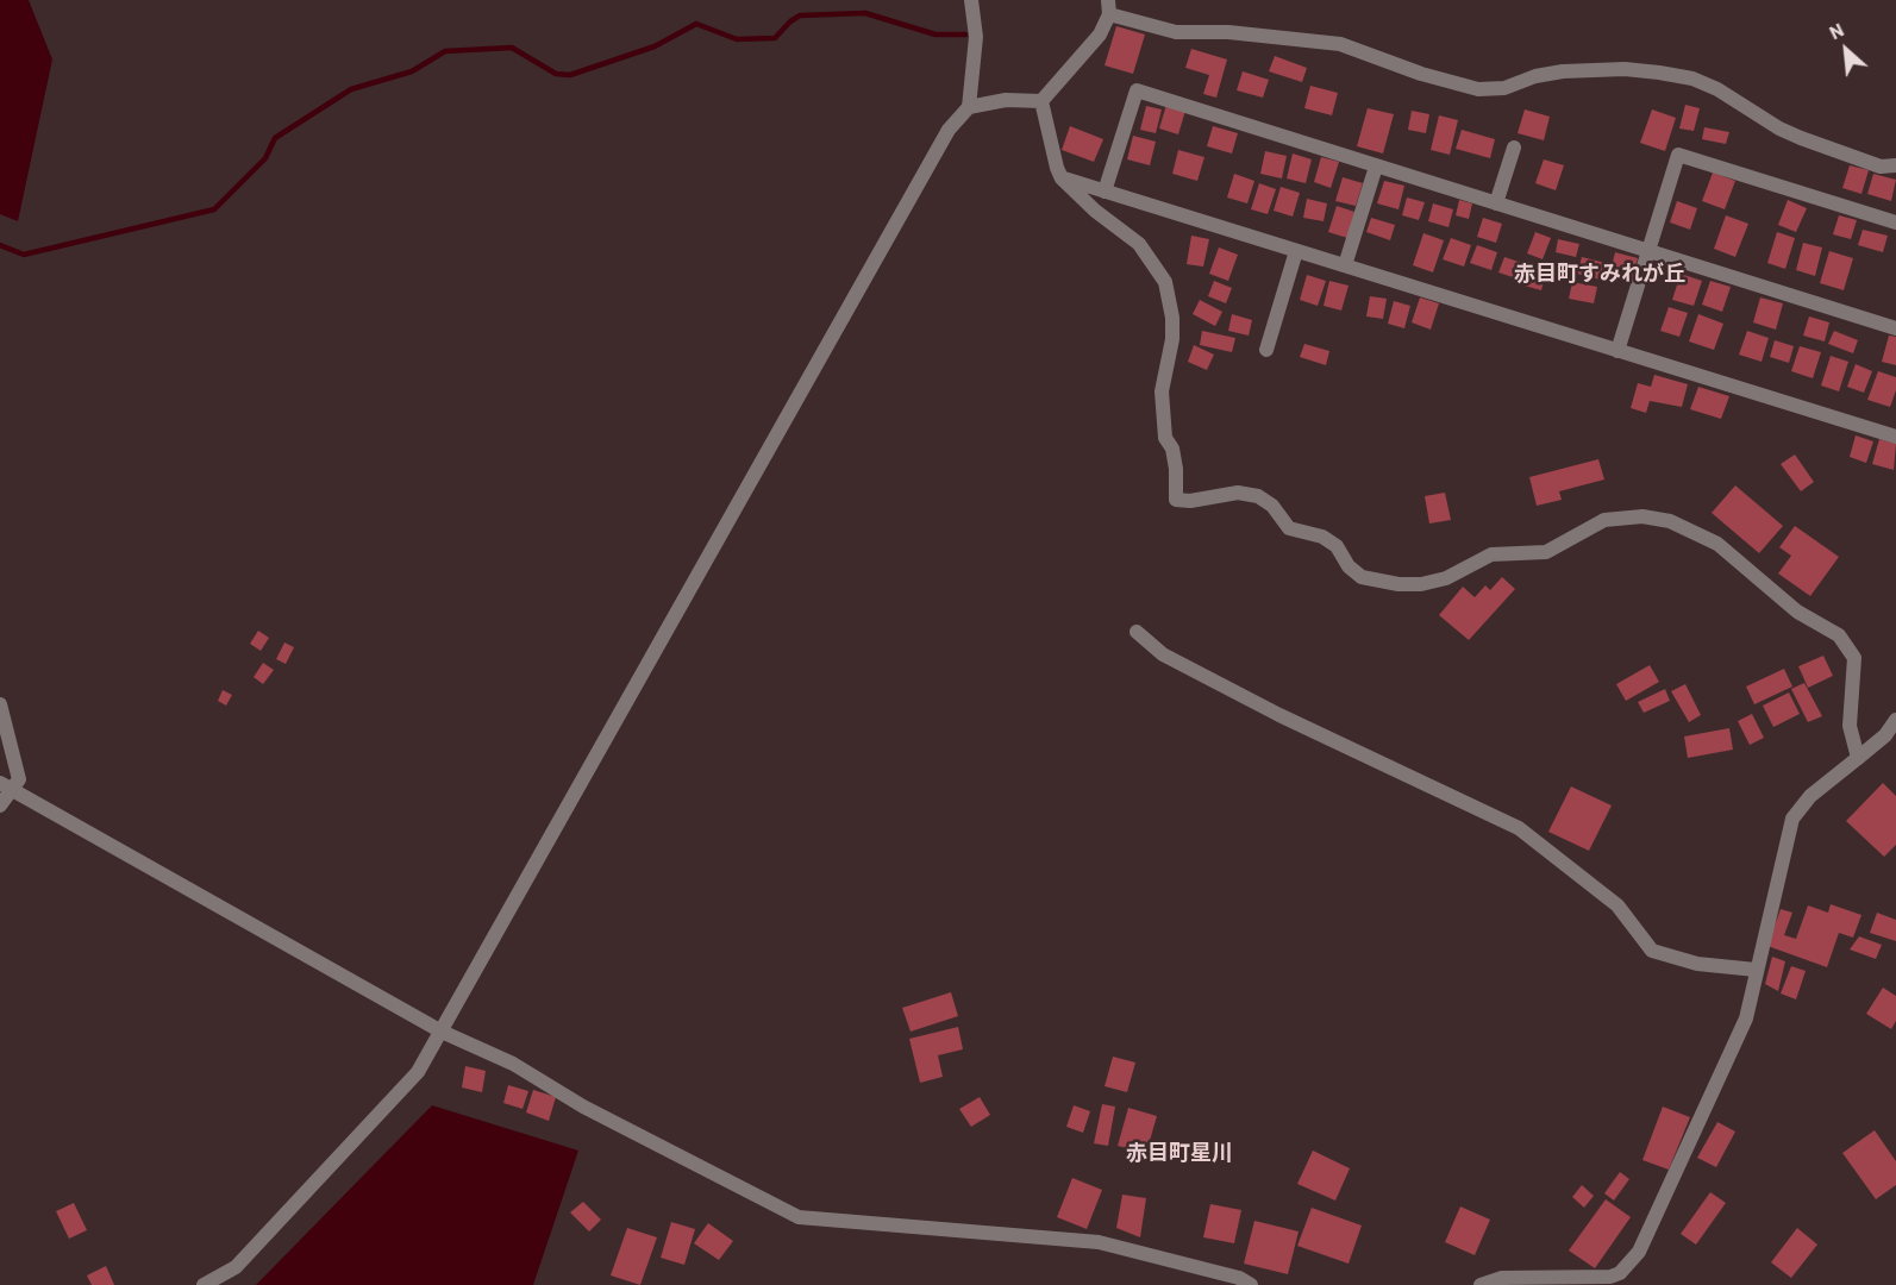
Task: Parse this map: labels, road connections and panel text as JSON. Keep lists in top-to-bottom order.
{
  "districts": ["赤目町すみれが丘", "赤目町星川"],
  "north": "top left"
}
